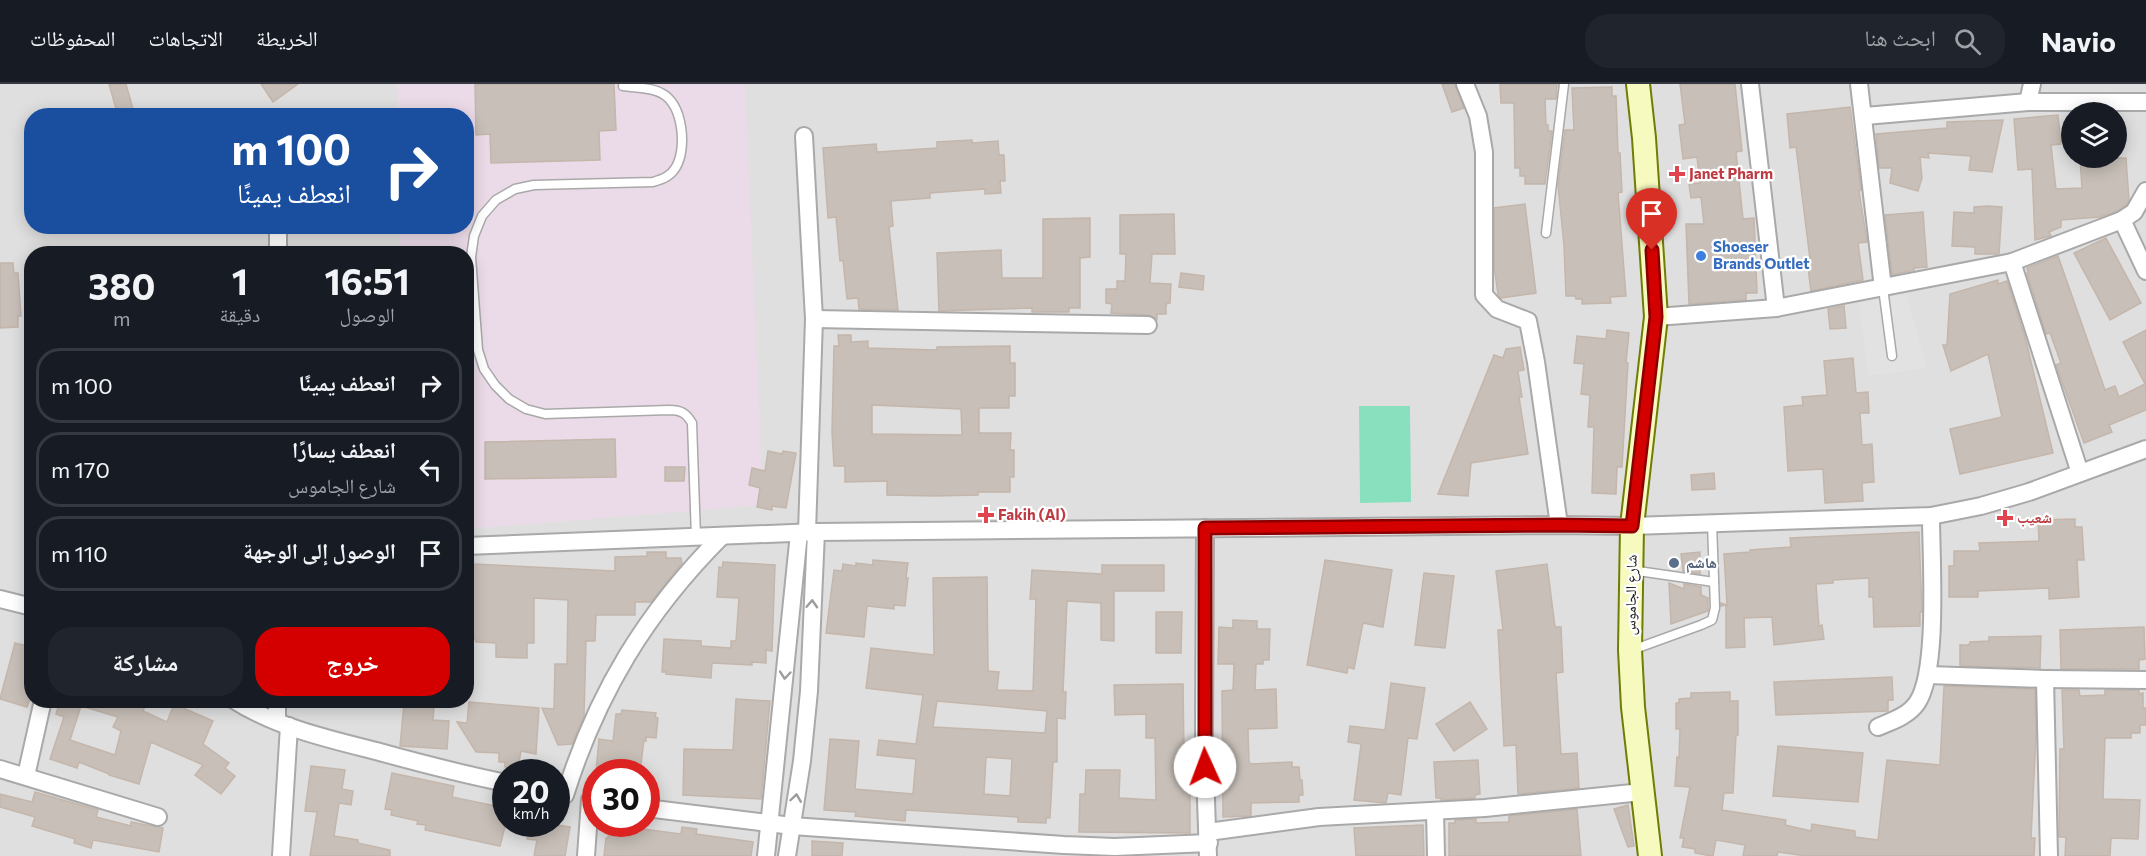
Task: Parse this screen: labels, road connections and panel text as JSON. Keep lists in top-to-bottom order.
{
  "streets": {
    "street": ["شارع الجاموس"]
  },
  "places": {
    "health": ["Janet Pharm", "Fakih (Al)", "شعيب"],
    "other": ["Shoeser Brands Outlet", "هاشم"]
  },
  "page": {
    "header": "Navio",
    "search": "ابحث هنا",
    "nav": ["الخريطة", "الاتجاهات", "المحفوظات"],
    "turn": ["100 m", "انعطف يمينًا"],
    "eta": [
      "16:51",
      "الوصول",
      "1",
      "دقيقة",
      "380",
      "m"
    ],
    "list": [
      {
        "name": "انعطف يمينًا",
        "value": "100 m"
      },
      {
        "name": "انعطف يسارًا",
        "note": "شارع الجاموس",
        "value": "170 m"
      },
      {
        "name": "الوصول إلى الوجهة",
        "value": "110 m"
      }
    ],
    "buttons": ["خروج", "مشاركة"],
    "speed": "20 km/h",
    "limit": "30"
  }
}
